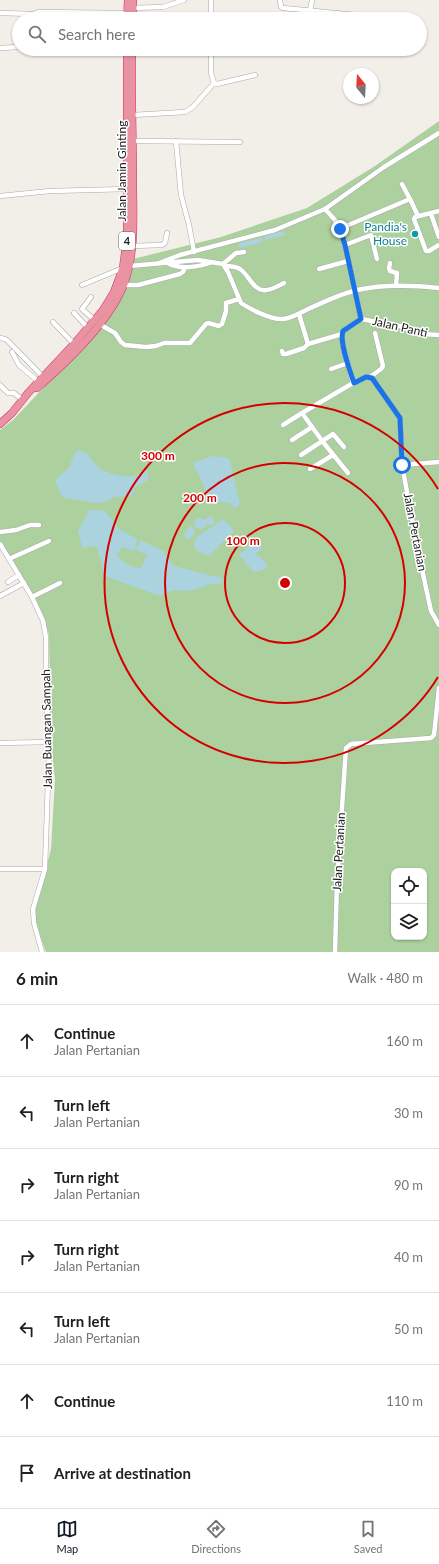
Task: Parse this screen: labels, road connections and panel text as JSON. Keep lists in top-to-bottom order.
{
  "streets": {
    "highway": ["Jalan Jamin Ginting", "4"],
    "street": ["Jalan Panti", "Jalan Pertanian", "Jalan Buangan Sampah"]
  },
  "places": ["Pandia's House"],
  "north": "top",
  "page": {
    "search": "Search here",
    "heading": ["6 min", "Walk · 480 m"],
    "list": [
      ["Continue", "Jalan Pertanian", "160 m"],
      ["Turn left", "Jalan Pertanian", "30 m"],
      ["Turn right", "Jalan Pertanian", "90 m"],
      ["Turn right", "Jalan Pertanian", "40 m"],
      ["Turn left", "Jalan Pertanian", "50 m"],
      ["Continue", "110 m"],
      "Arrive at destination"
    ],
    "nav": ["Map", "Directions", "Saved"]
  },
  "rings": ["300 m", "200 m", "100 m"]
}
